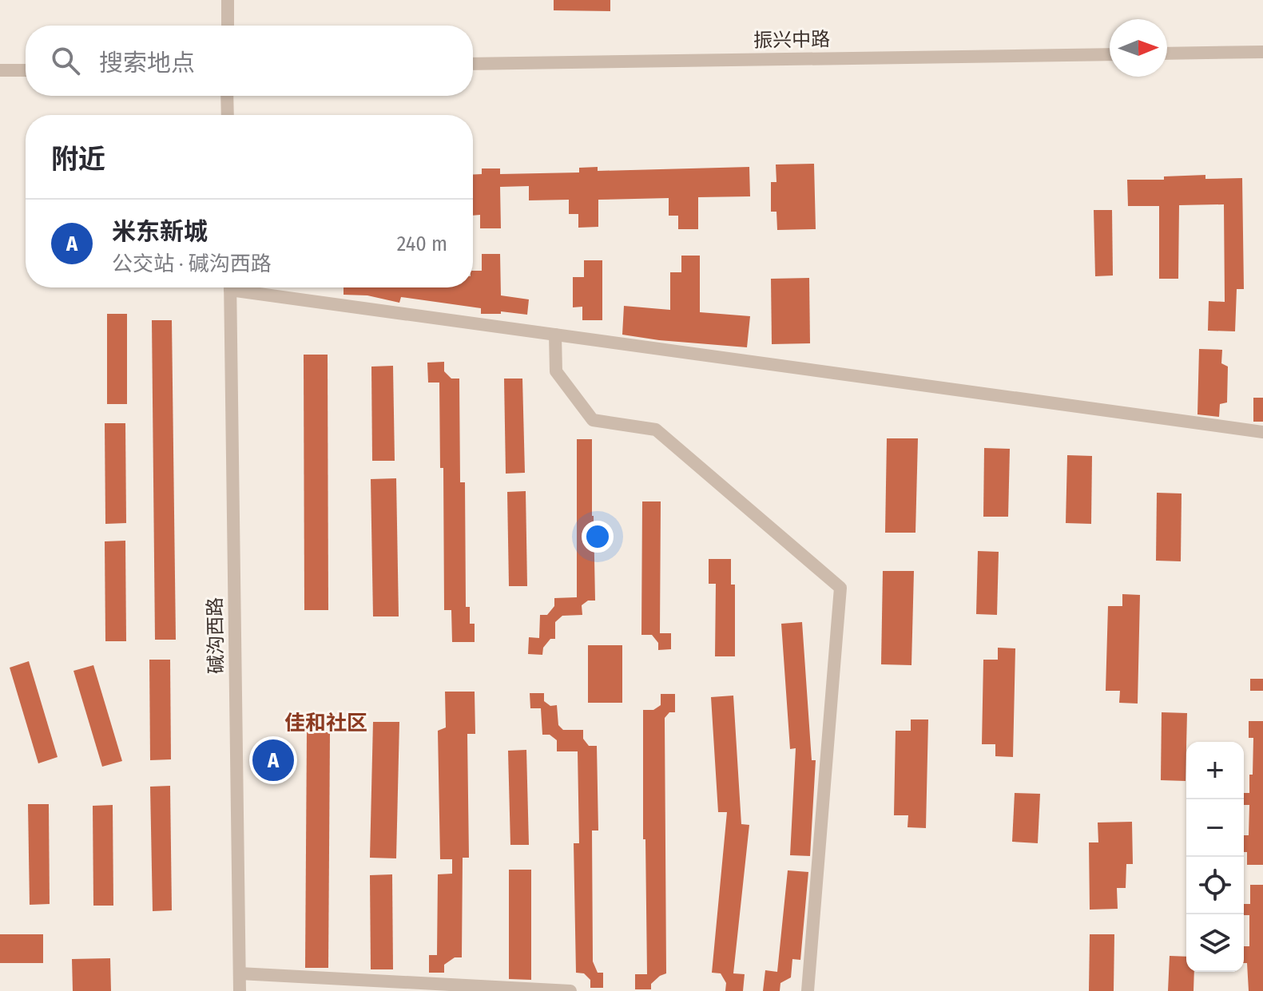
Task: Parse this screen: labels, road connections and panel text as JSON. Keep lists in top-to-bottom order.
{
  "streets": {
    "street": ["振兴中路", "碱沟西路"]
  },
  "districts": ["佳和社区"],
  "north": "right",
  "page": {
    "search": "搜索地点",
    "heading": "附近",
    "list": [
      {
        "mark": "A",
        "name": "米东新城",
        "note": "公交站 · 碱沟西路",
        "value": "240 m"
      }
    ],
    "pins": "A",
    "map_buttons": ["+", "−"]
  }
}
